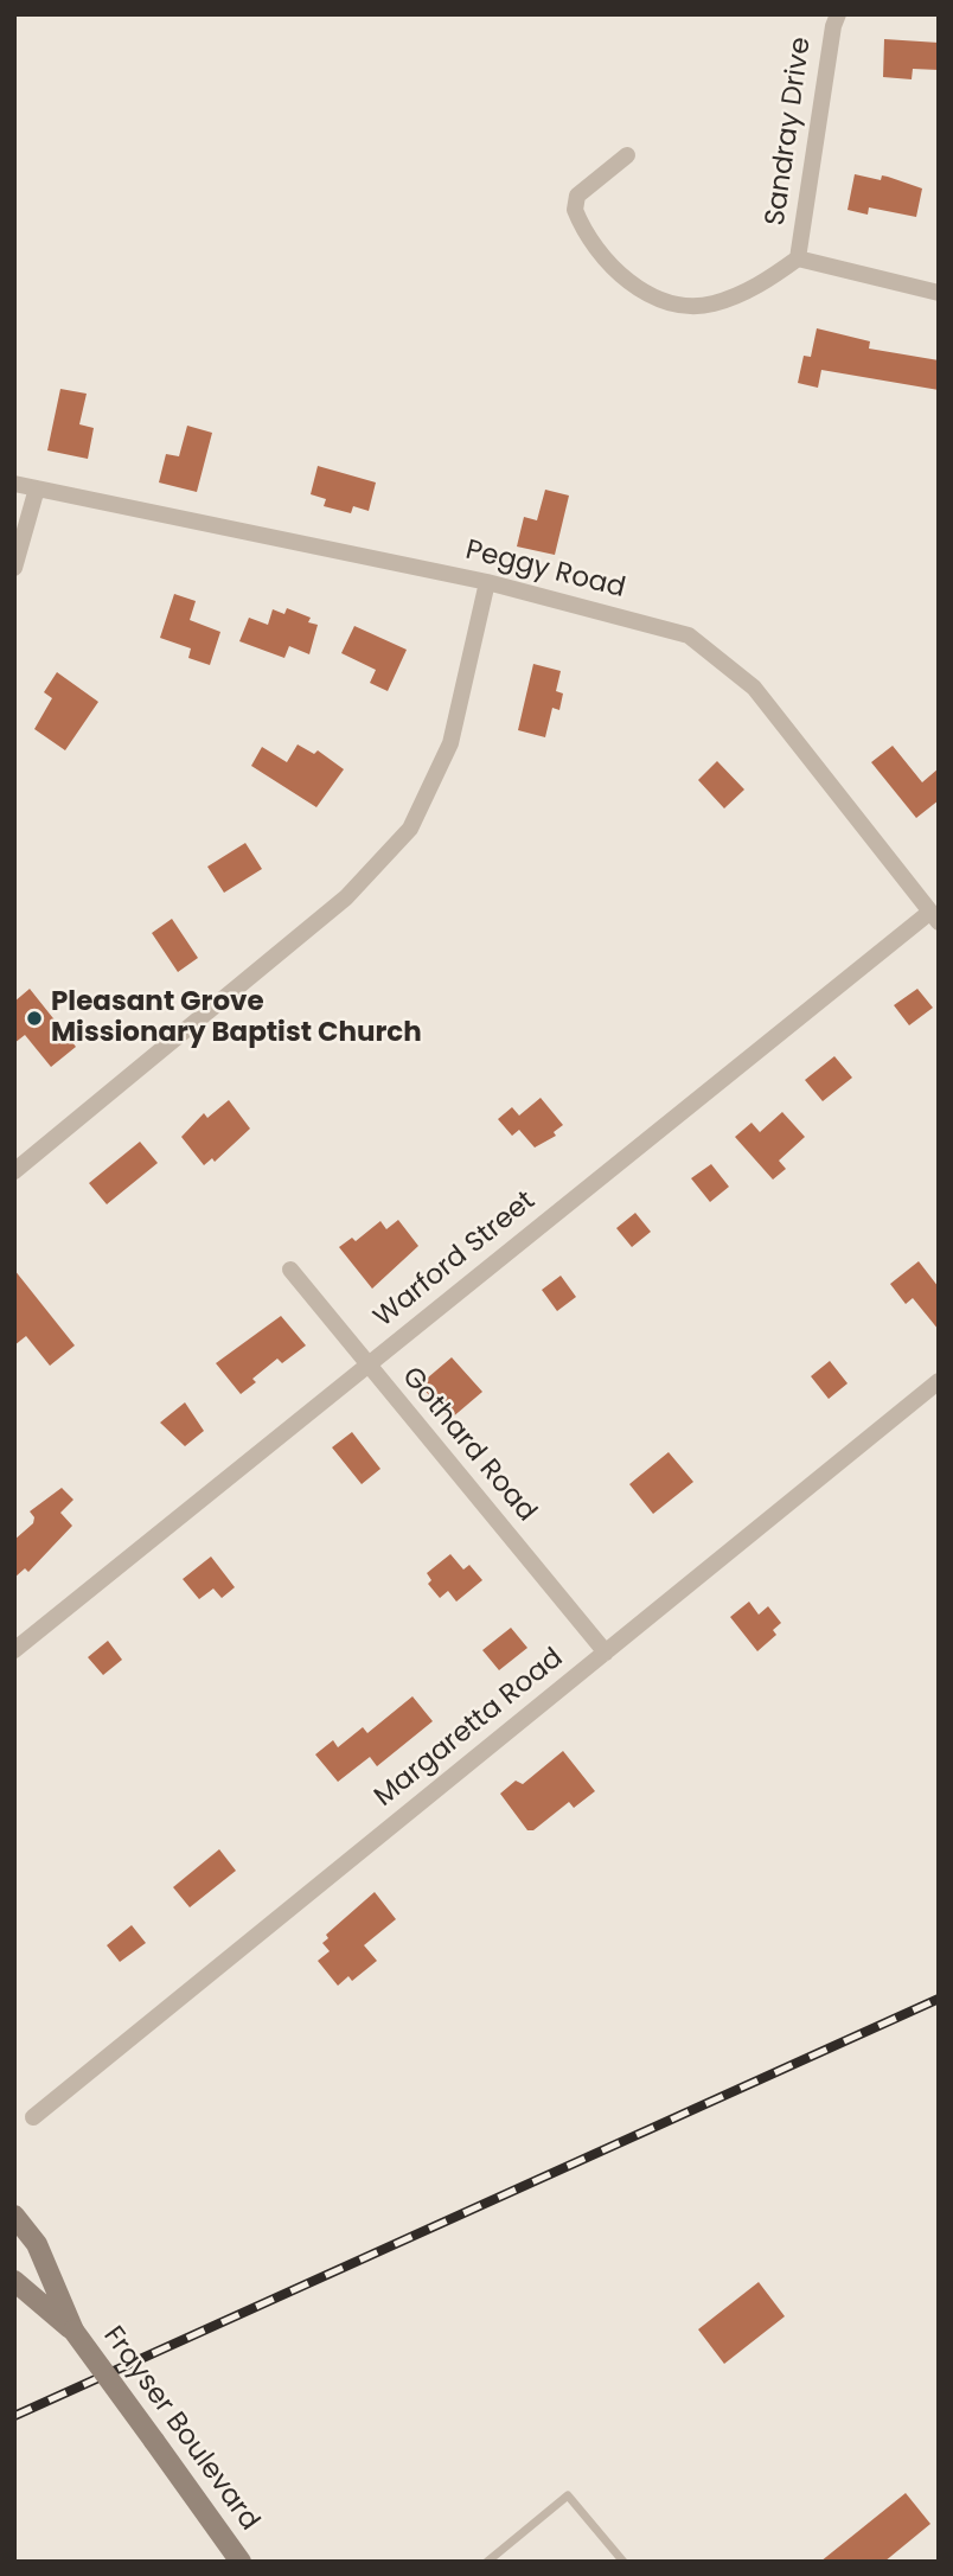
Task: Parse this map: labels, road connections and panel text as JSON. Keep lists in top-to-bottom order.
{
  "streets": {
    "main road": ["Frayser Boulevard"],
    "street": [
      "Sandray Drive",
      "Peggy Road",
      "Warford Street",
      "Gothard Road",
      "Margaretta Road"
    ]
  },
  "crossings": [
    ["Peggy Road", "Warford Street"],
    ["Warford Street", "Gothard Road"],
    ["Gothard Road", "Margaretta Road"]
  ],
  "places": ["Pleasant Grove Missionary Baptist Church"]
}
